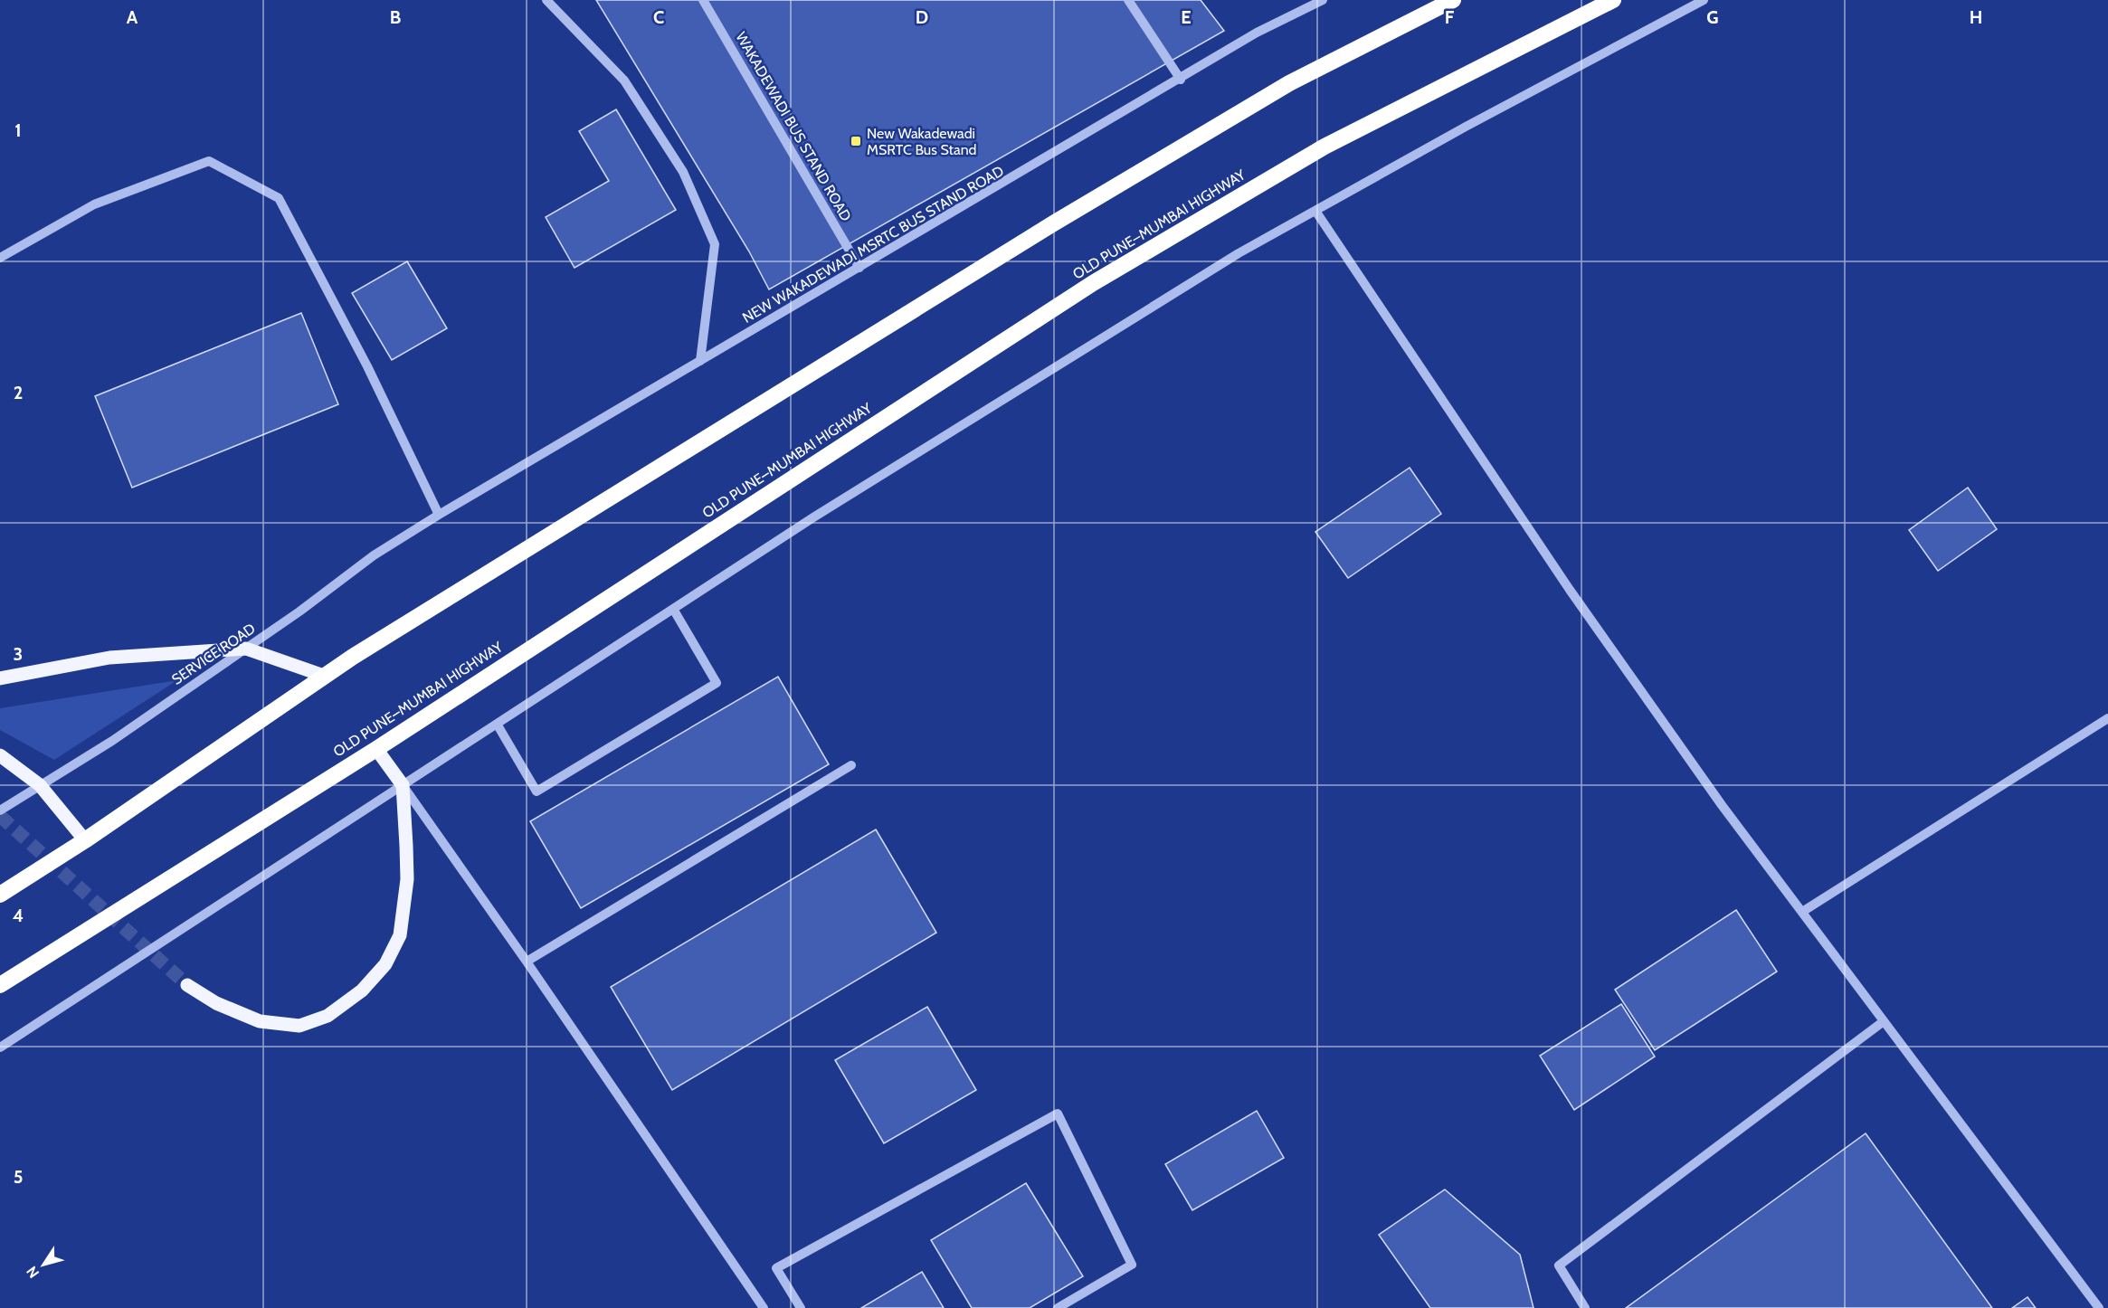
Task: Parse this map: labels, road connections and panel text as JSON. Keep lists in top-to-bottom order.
{
  "streets": {
    "highway": ["OLD PUNE–MUMBAI HIGHWAY"],
    "street": ["WAKADEWADI BUS STAND ROAD", "NEW WAKADEWADI MSRTC BUS STAND ROAD", "SERVICE ROAD"]
  },
  "crossings": [
    ["WAKADEWADI BUS STAND ROAD", "NEW WAKADEWADI MSRTC BUS STAND ROAD"],
    ["NEW WAKADEWADI MSRTC BUS STAND ROAD", "SERVICE ROAD"]
  ],
  "places": {
    "transit": ["New Wakadewadi MSRTC Bus Stand"]
  },
  "north": "bottom left",
  "grid": {
    "columns": [
      "A",
      "B",
      "C",
      "D",
      "E",
      "F",
      "G",
      "H"
    ],
    "rows": [
      "1",
      "2",
      "3",
      "4",
      "5"
    ]
  }
}
